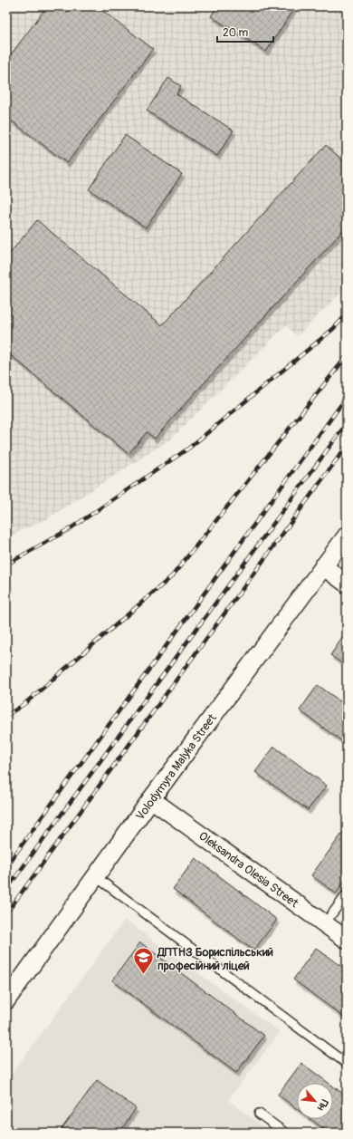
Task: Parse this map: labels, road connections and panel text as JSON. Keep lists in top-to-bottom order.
{
  "streets": {
    "street": ["Volodymyra Malyka Street", "Oleksandra Olesia Street"]
  },
  "crossings": [
    ["Volodymyra Malyka Street", "Oleksandra Olesia Street"]
  ],
  "places": {
    "school or university": ["ДПТНЗ Бориспільський професійний ліцей"]
  },
  "scale_bar": "20 m",
  "north": "bottom right"
}
